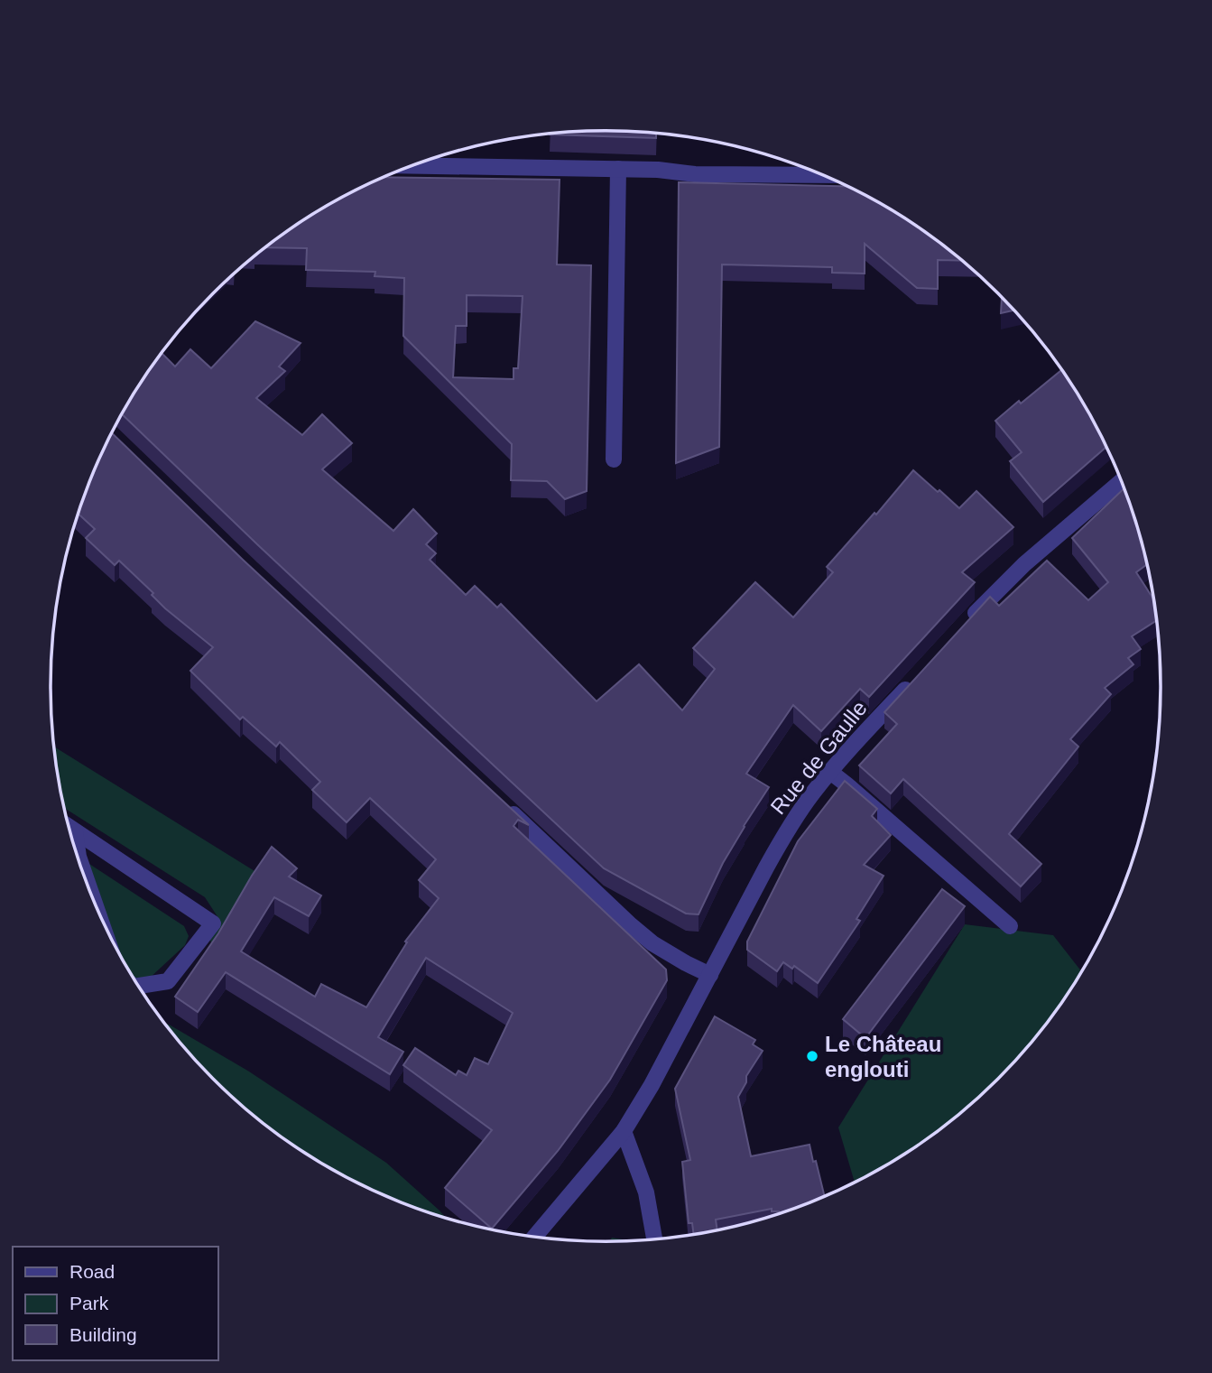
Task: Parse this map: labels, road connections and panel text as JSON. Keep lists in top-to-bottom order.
{
  "streets": {
    "street": ["Rue de Gaulle"]
  },
  "places": ["Le Château englouti"],
  "legend": ["Road", "Park", "Building"]
}
